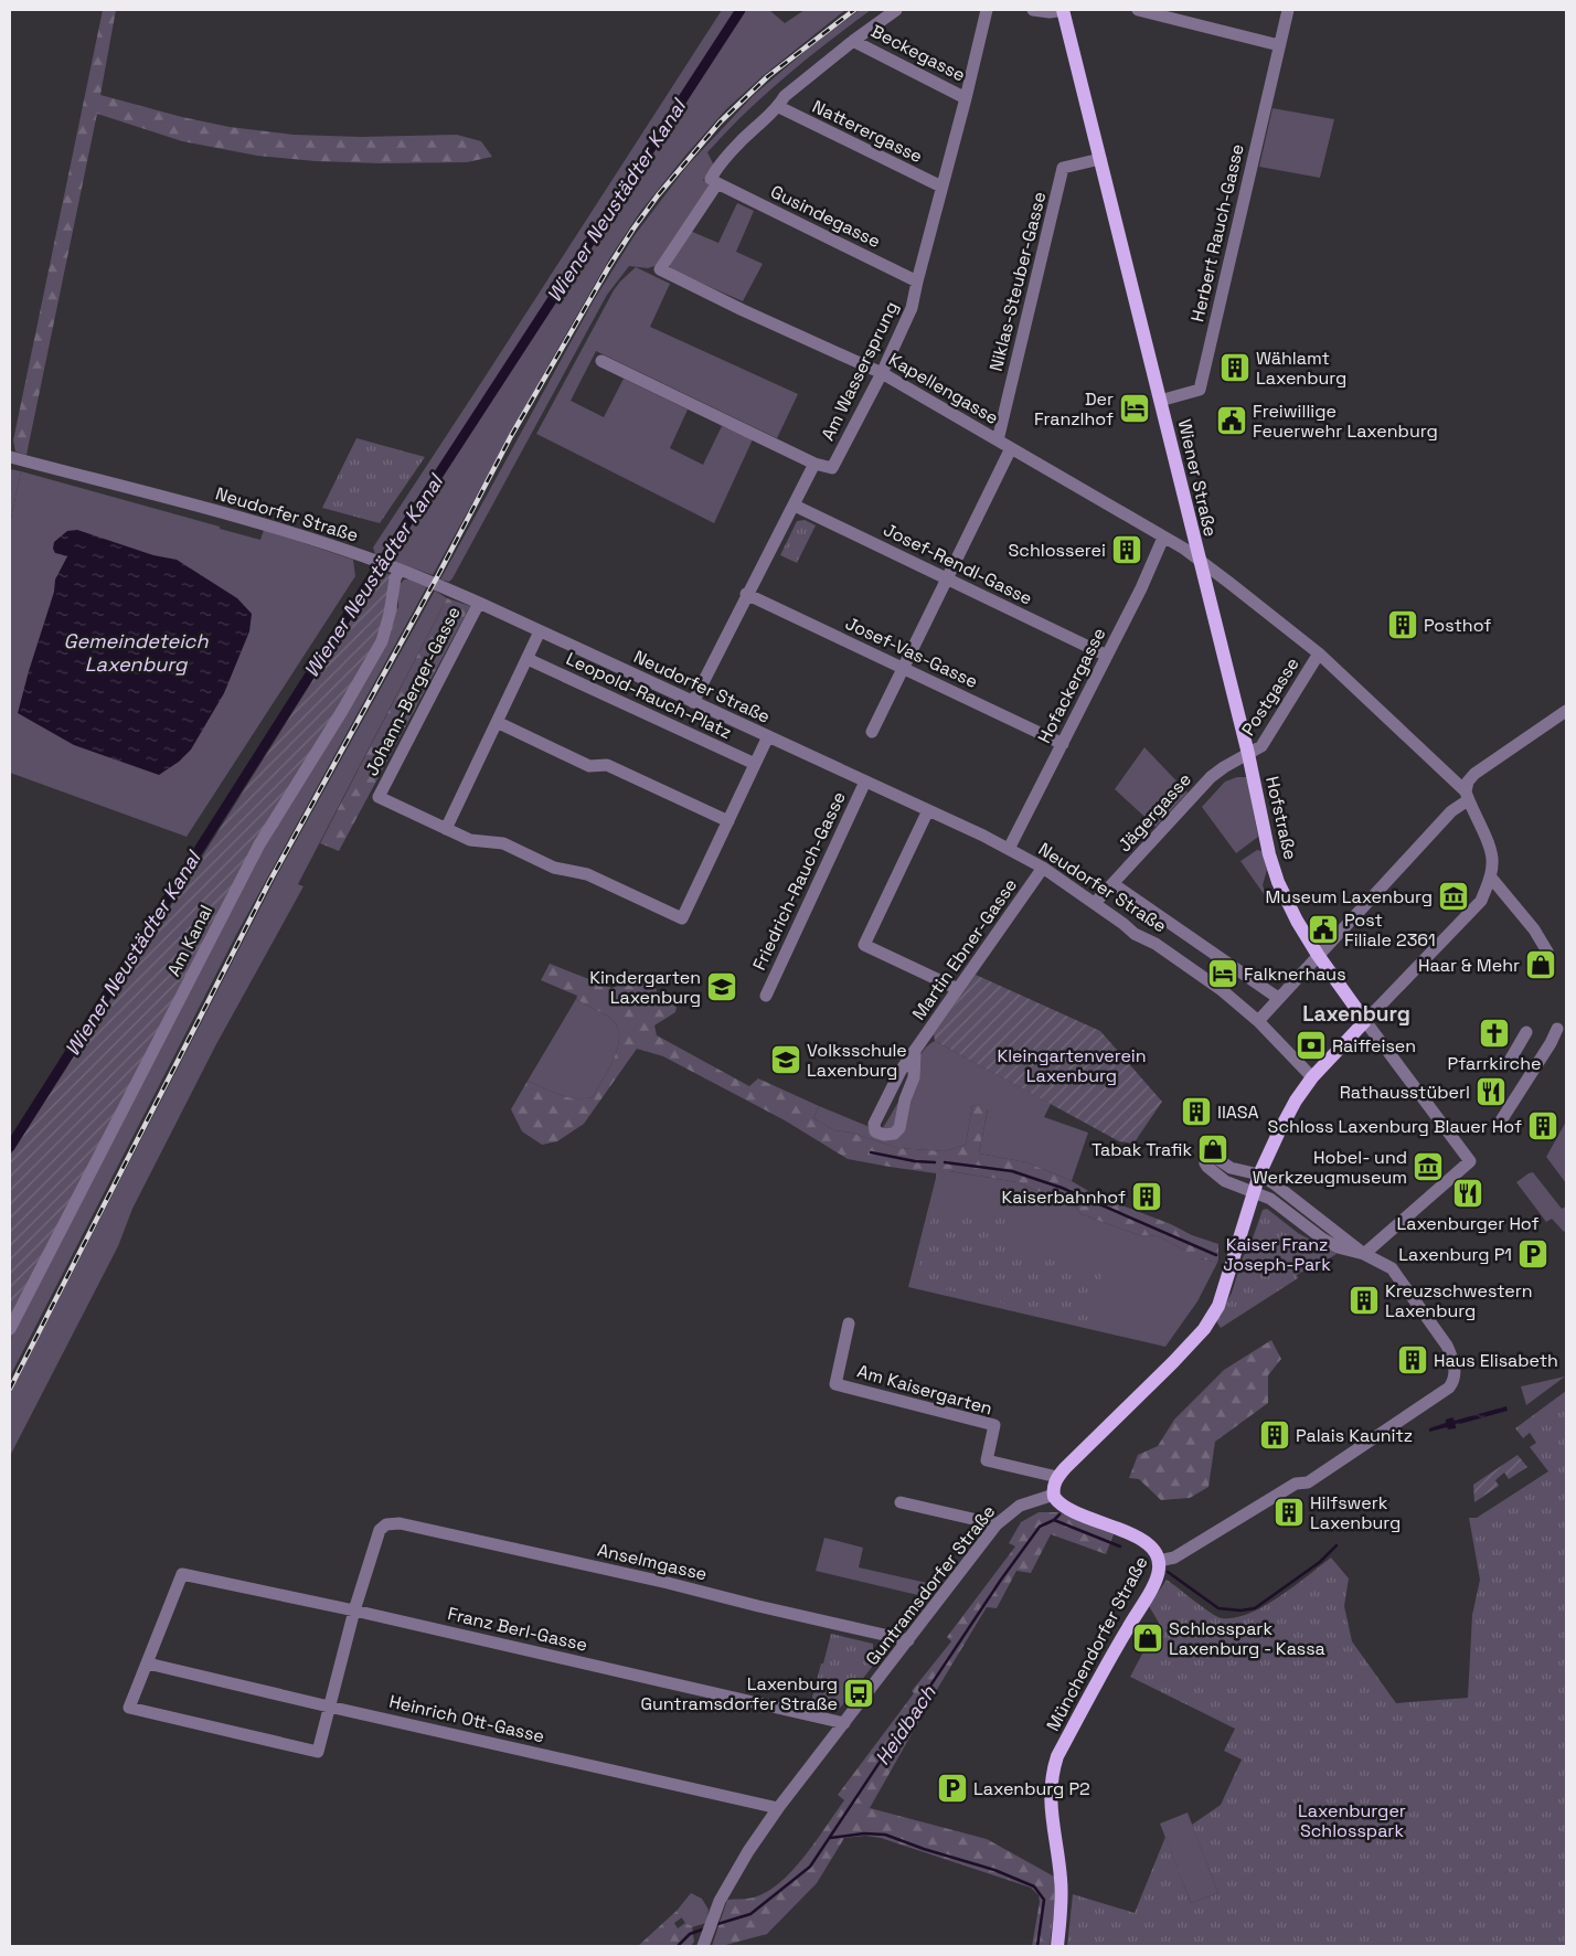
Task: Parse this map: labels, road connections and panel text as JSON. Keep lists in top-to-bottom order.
{
  "streets": {
    "main road": ["Wiener Straße", "Hofstraße", "Münchendorfer Straße"],
    "street": [
      "Beckegasse",
      "Natterergasse",
      "Gusindegasse",
      "Herbert Rauch-Gasse",
      "Niklas-Steuber-Gasse",
      "Am Wassersprung",
      "Kapellengasse",
      "Neudorfer Straße",
      "Josef-Rendl-Gasse",
      "Josef-Vas-Gasse",
      "Hofackergasse",
      "Johann-Berger-Gasse",
      "Leopold-Rauch-Platz",
      "Postgasse",
      "Jägergasse",
      "Friedrich-Rauch-Gasse",
      "Am Kanal",
      "Martin Ebner-Gasse",
      "Am Kaisergarten",
      "Anselmgasse",
      "Guntramsdorfer Straße",
      "Franz Berl-Gasse",
      "Heinrich Ott-Gasse"
    ]
  },
  "crossings": [
    ["Beckegasse", "Am Wassersprung"],
    ["Natterergasse", "Am Wassersprung"],
    ["Gusindegasse", "Am Wassersprung"],
    ["Gusindegasse", "Kapellengasse"],
    ["Herbert Rauch-Gasse", "Wiener Straße"],
    ["Niklas-Steuber-Gasse", "Kapellengasse"],
    ["Niklas-Steuber-Gasse", "Wiener Straße"],
    ["Am Wassersprung", "Kapellengasse"],
    ["Am Wassersprung", "Neudorfer Straße"],
    ["Am Wassersprung", "Josef-Rendl-Gasse"],
    ["Am Wassersprung", "Josef-Vas-Gasse"],
    ["Kapellengasse", "Wiener Straße"],
    ["Kapellengasse", "Hofackergasse"],
    ["Kapellengasse", "Hofstraße"],
    ["Wiener Straße", "Postgasse"],
    ["Wiener Straße", "Hofstraße"],
    ["Neudorfer Straße", "Hofackergasse"],
    ["Neudorfer Straße", "Johann-Berger-Gasse"],
    ["Neudorfer Straße", "Jägergasse"],
    ["Neudorfer Straße", "Friedrich-Rauch-Gasse"],
    ["Neudorfer Straße", "Am Kanal"],
    ["Neudorfer Straße", "Martin Ebner-Gasse"],
    ["Josef-Rendl-Gasse", "Hofackergasse"],
    ["Josef-Vas-Gasse", "Hofackergasse"],
    ["Postgasse", "Jägergasse"],
    ["Postgasse", "Hofstraße"],
    ["Jägergasse", "Hofstraße"],
    ["Hofstraße", "Münchendorfer Straße"],
    ["Anselmgasse", "Guntramsdorfer Straße"],
    ["Anselmgasse", "Franz Berl-Gasse"],
    ["Guntramsdorfer Straße", "Franz Berl-Gasse"],
    ["Guntramsdorfer Straße", "Heinrich Ott-Gasse"],
    ["Franz Berl-Gasse", "Heinrich Ott-Gasse"]
  ],
  "districts": ["Laxenburg"],
  "water": ["Wiener Neustädter Kanal", "Gemeindeteich Laxenburg", "Heidbach"],
  "parks": ["Kleingartenverein Laxenburg", "Kaiser Franz Joseph-Park", "Laxenburger Schlosspark"],
  "places": {
    "building": [
      "Wählamt Laxenburg",
      "Schlosserei",
      "Posthof",
      "IIASA",
      "Schloss Laxenburg Blauer Hof",
      "Kaiserbahnhof",
      "Kreuzschwestern Laxenburg",
      "Haus Elisabeth",
      "Palais Kaunitz",
      "Hilfswerk Laxenburg"
    ],
    "hotel": ["Der Franzlhof", "Falknerhaus"],
    "public building": ["Freiwillige Feuerwehr Laxenburg", "Post Filiale 2361"],
    "museum": ["Museum Laxenburg", "Hobel- und Werkzeugmuseum"],
    "shop": ["Haar & Mehr", "Tabak Trafik", "Schlosspark Laxenburg - Kassa"],
    "school or university": ["Kindergarten Laxenburg", "Volksschule Laxenburg"],
    "church": ["Pfarrkirche"],
    "bank": ["Raiffeisen"],
    "restaurant": ["Rathausstüberl", "Laxenburger Hof"],
    "parking": ["Laxenburg P1", "Laxenburg P2"],
    "bus stop": ["Laxenburg Guntramsdorfer Straße"]
  }
}
